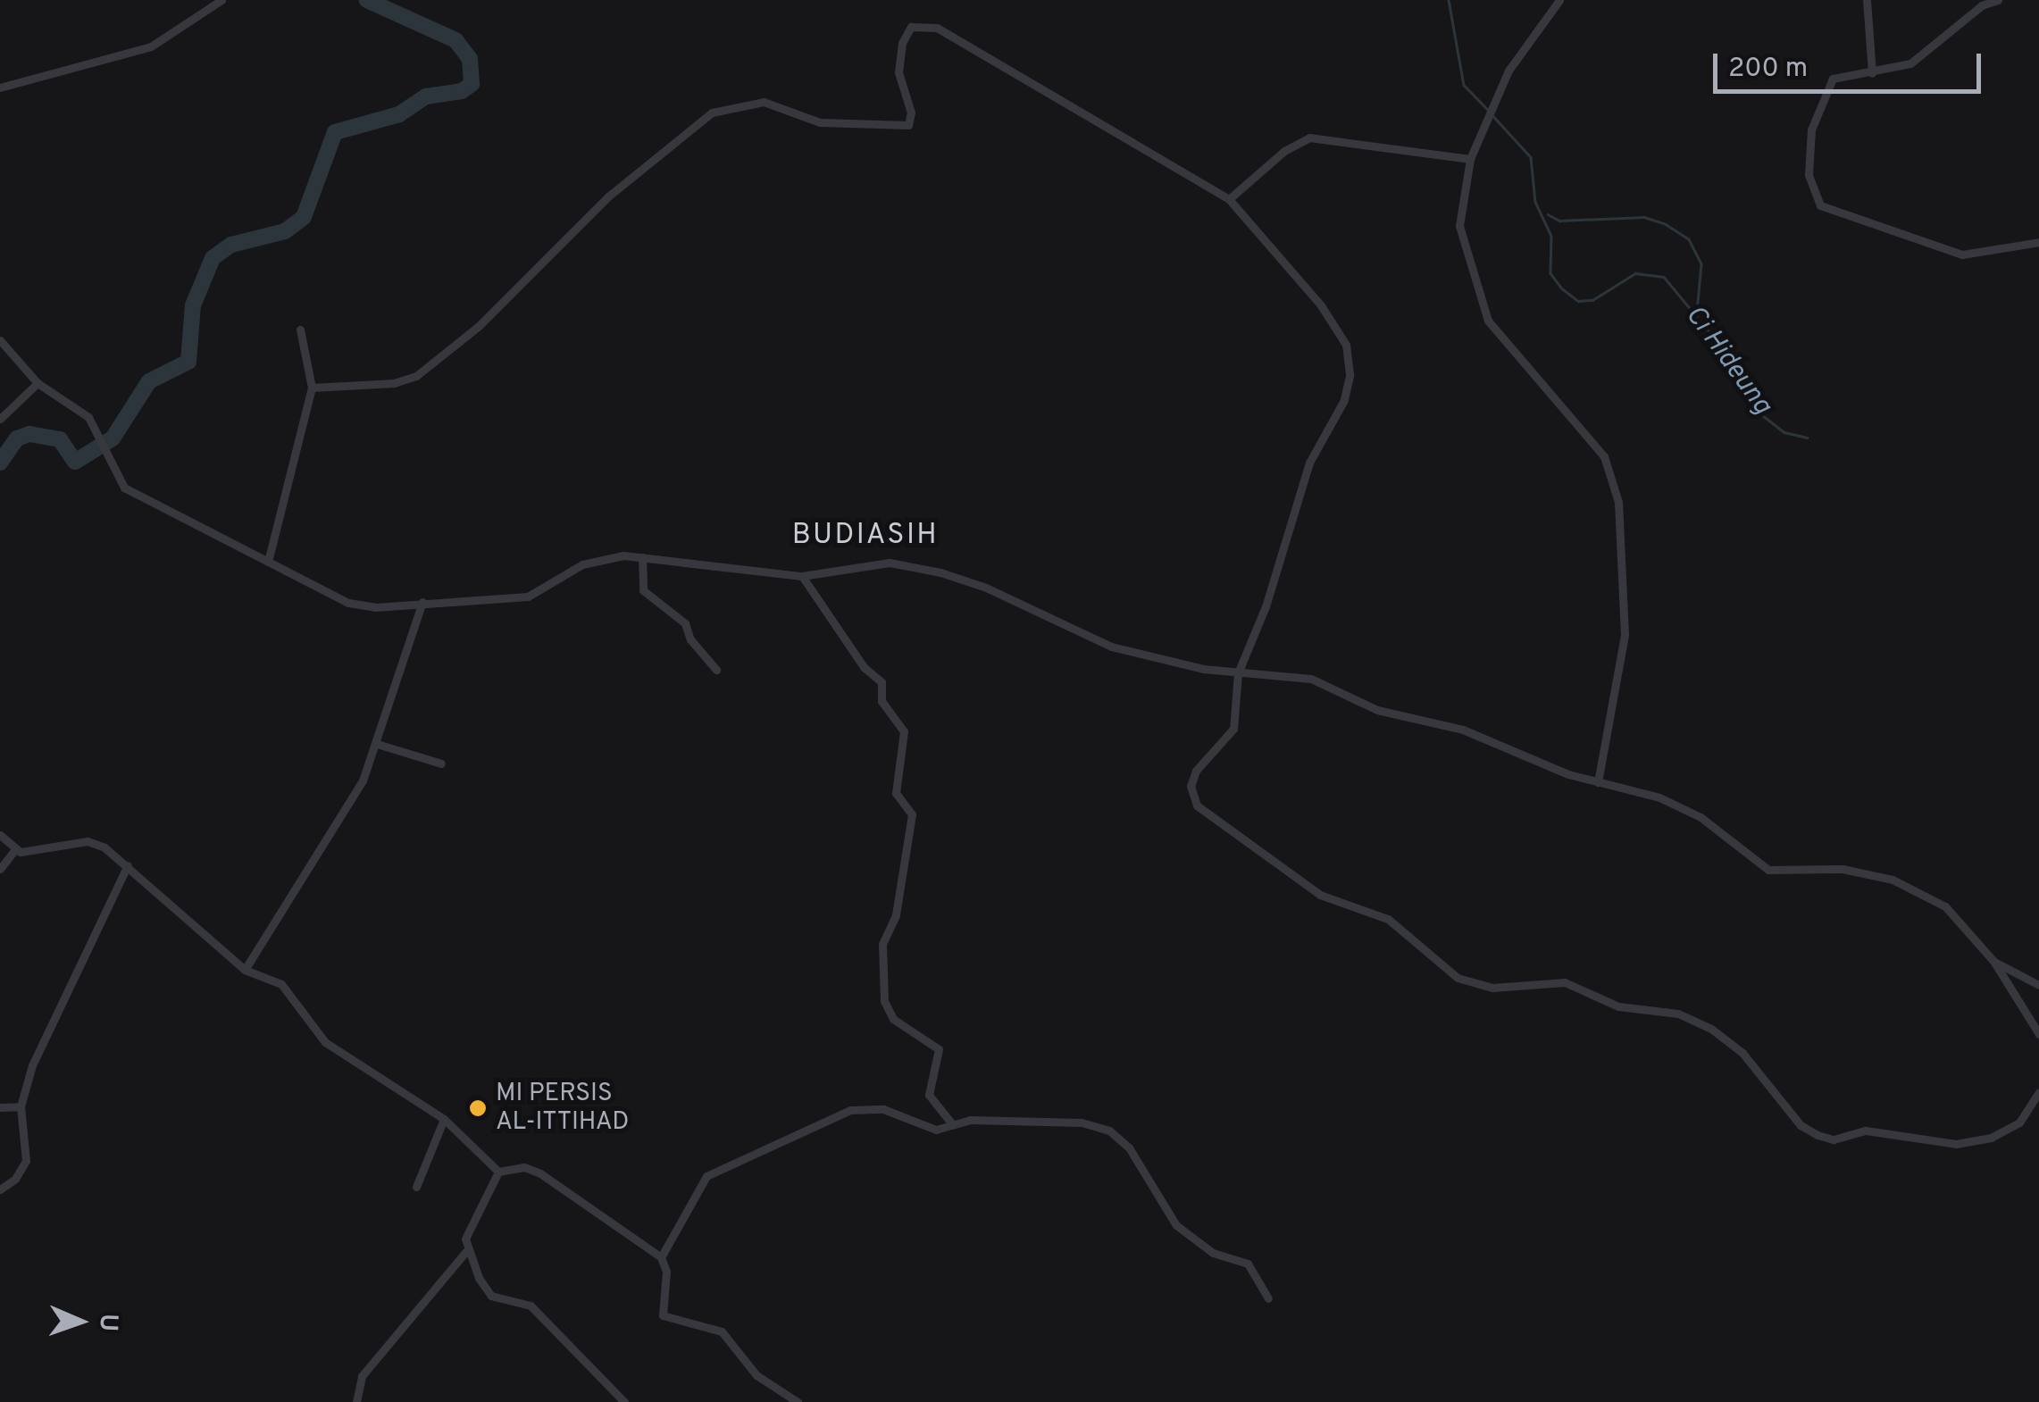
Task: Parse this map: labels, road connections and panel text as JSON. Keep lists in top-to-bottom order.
{
  "districts": ["BUDIASIH"],
  "water": ["Ci Hideung"],
  "places": ["MI PERSIS AL-ITTIHAD"],
  "scale_bar": "200 m",
  "north": "right"
}
